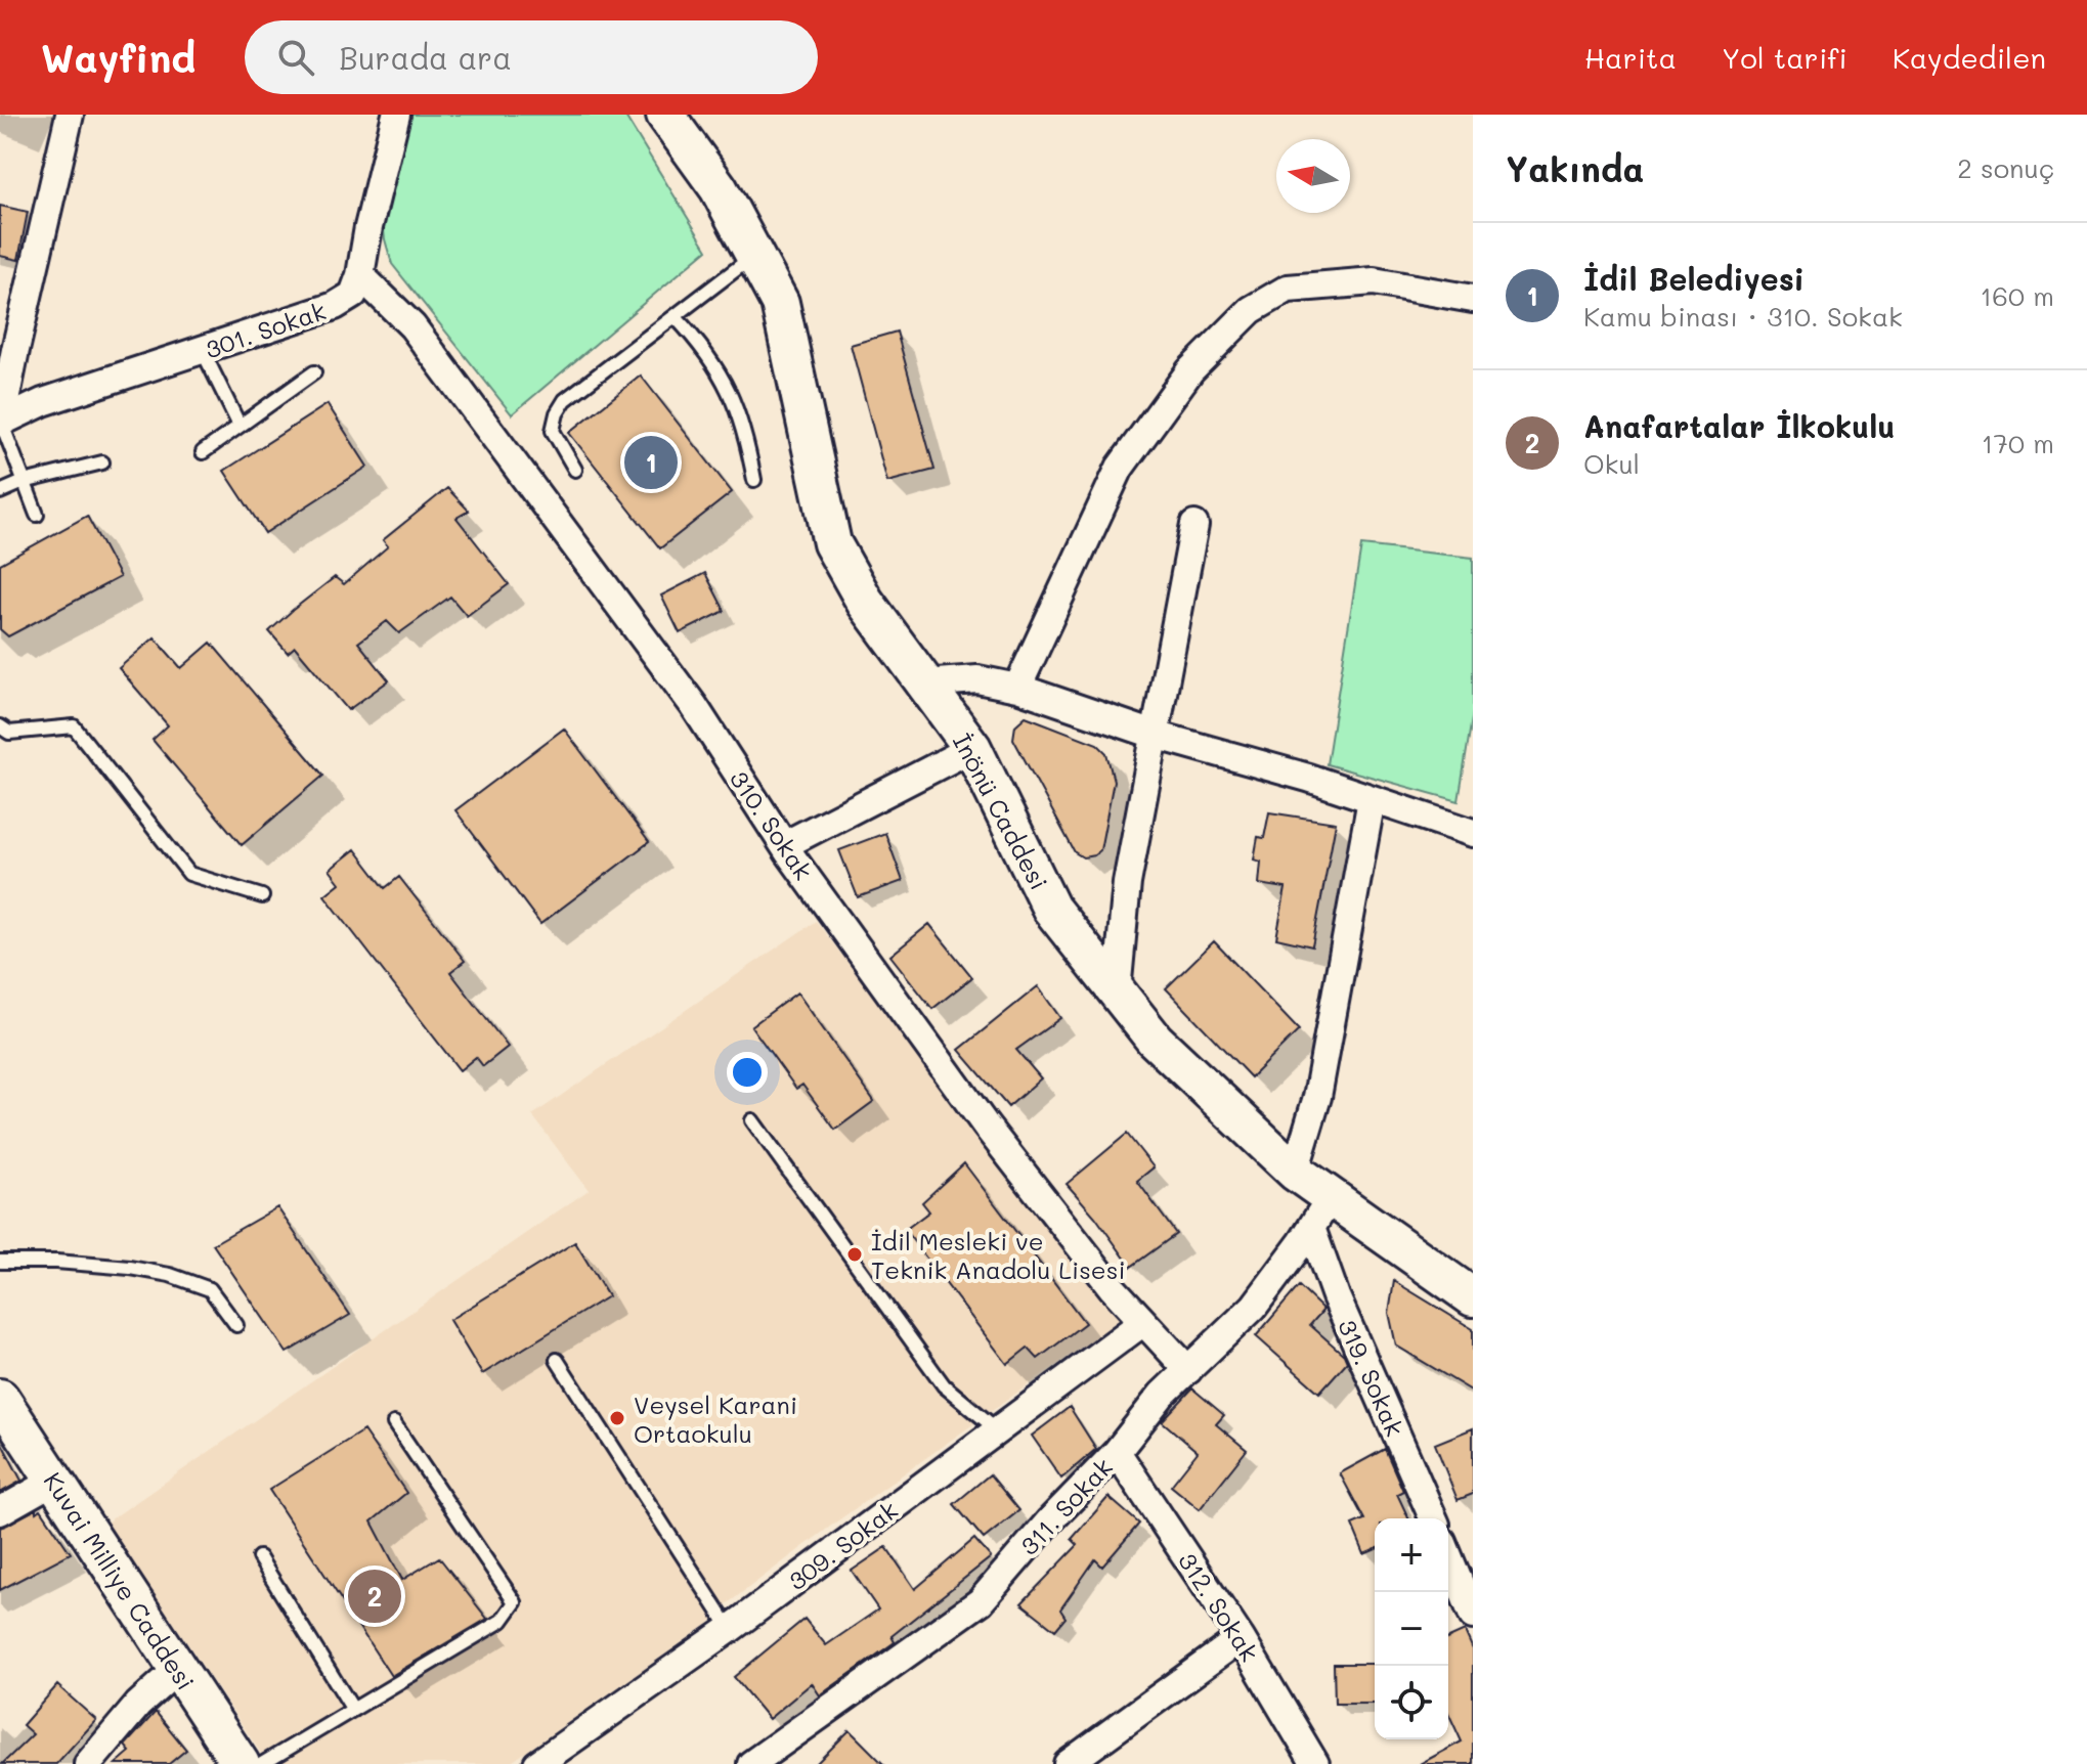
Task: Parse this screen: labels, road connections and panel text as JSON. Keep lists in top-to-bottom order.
{
  "streets": {
    "street": [
      "301. Sokak",
      "İnönü Caddesi",
      "310. Sokak",
      "319. Sokak",
      "311. Sokak",
      "309. Sokak",
      "Kuvai Milliye Caddesi",
      "312. Sokak"
    ]
  },
  "crossings": [
    ["301. Sokak", "310. Sokak"],
    ["İnönü Caddesi", "319. Sokak"],
    ["İnönü Caddesi", "311. Sokak"],
    ["310. Sokak", "311. Sokak"],
    ["310. Sokak", "309. Sokak"],
    ["319. Sokak", "311. Sokak"],
    ["311. Sokak", "312. Sokak"]
  ],
  "places": ["İdil Mesleki ve Teknik Anadolu Lisesi", "Veysel Karani Ortaokulu"],
  "north": "left",
  "page": {
    "header": "Wayfind",
    "search": "Burada ara",
    "nav": ["Harita", "Yol tarifi", "Kaydedilen"],
    "heading": ["Yakında", "2 sonuç"],
    "list": [
      {
        "mark": "1",
        "name": "İdil Belediyesi",
        "note": "Kamu binası · 310. Sokak",
        "value": "160 m"
      },
      {
        "mark": "2",
        "name": "Anafartalar İlkokulu",
        "note": "Okul",
        "value": "170 m"
      }
    ],
    "pins": ["1", "2"],
    "map_buttons": ["+", "−"]
  }
}
